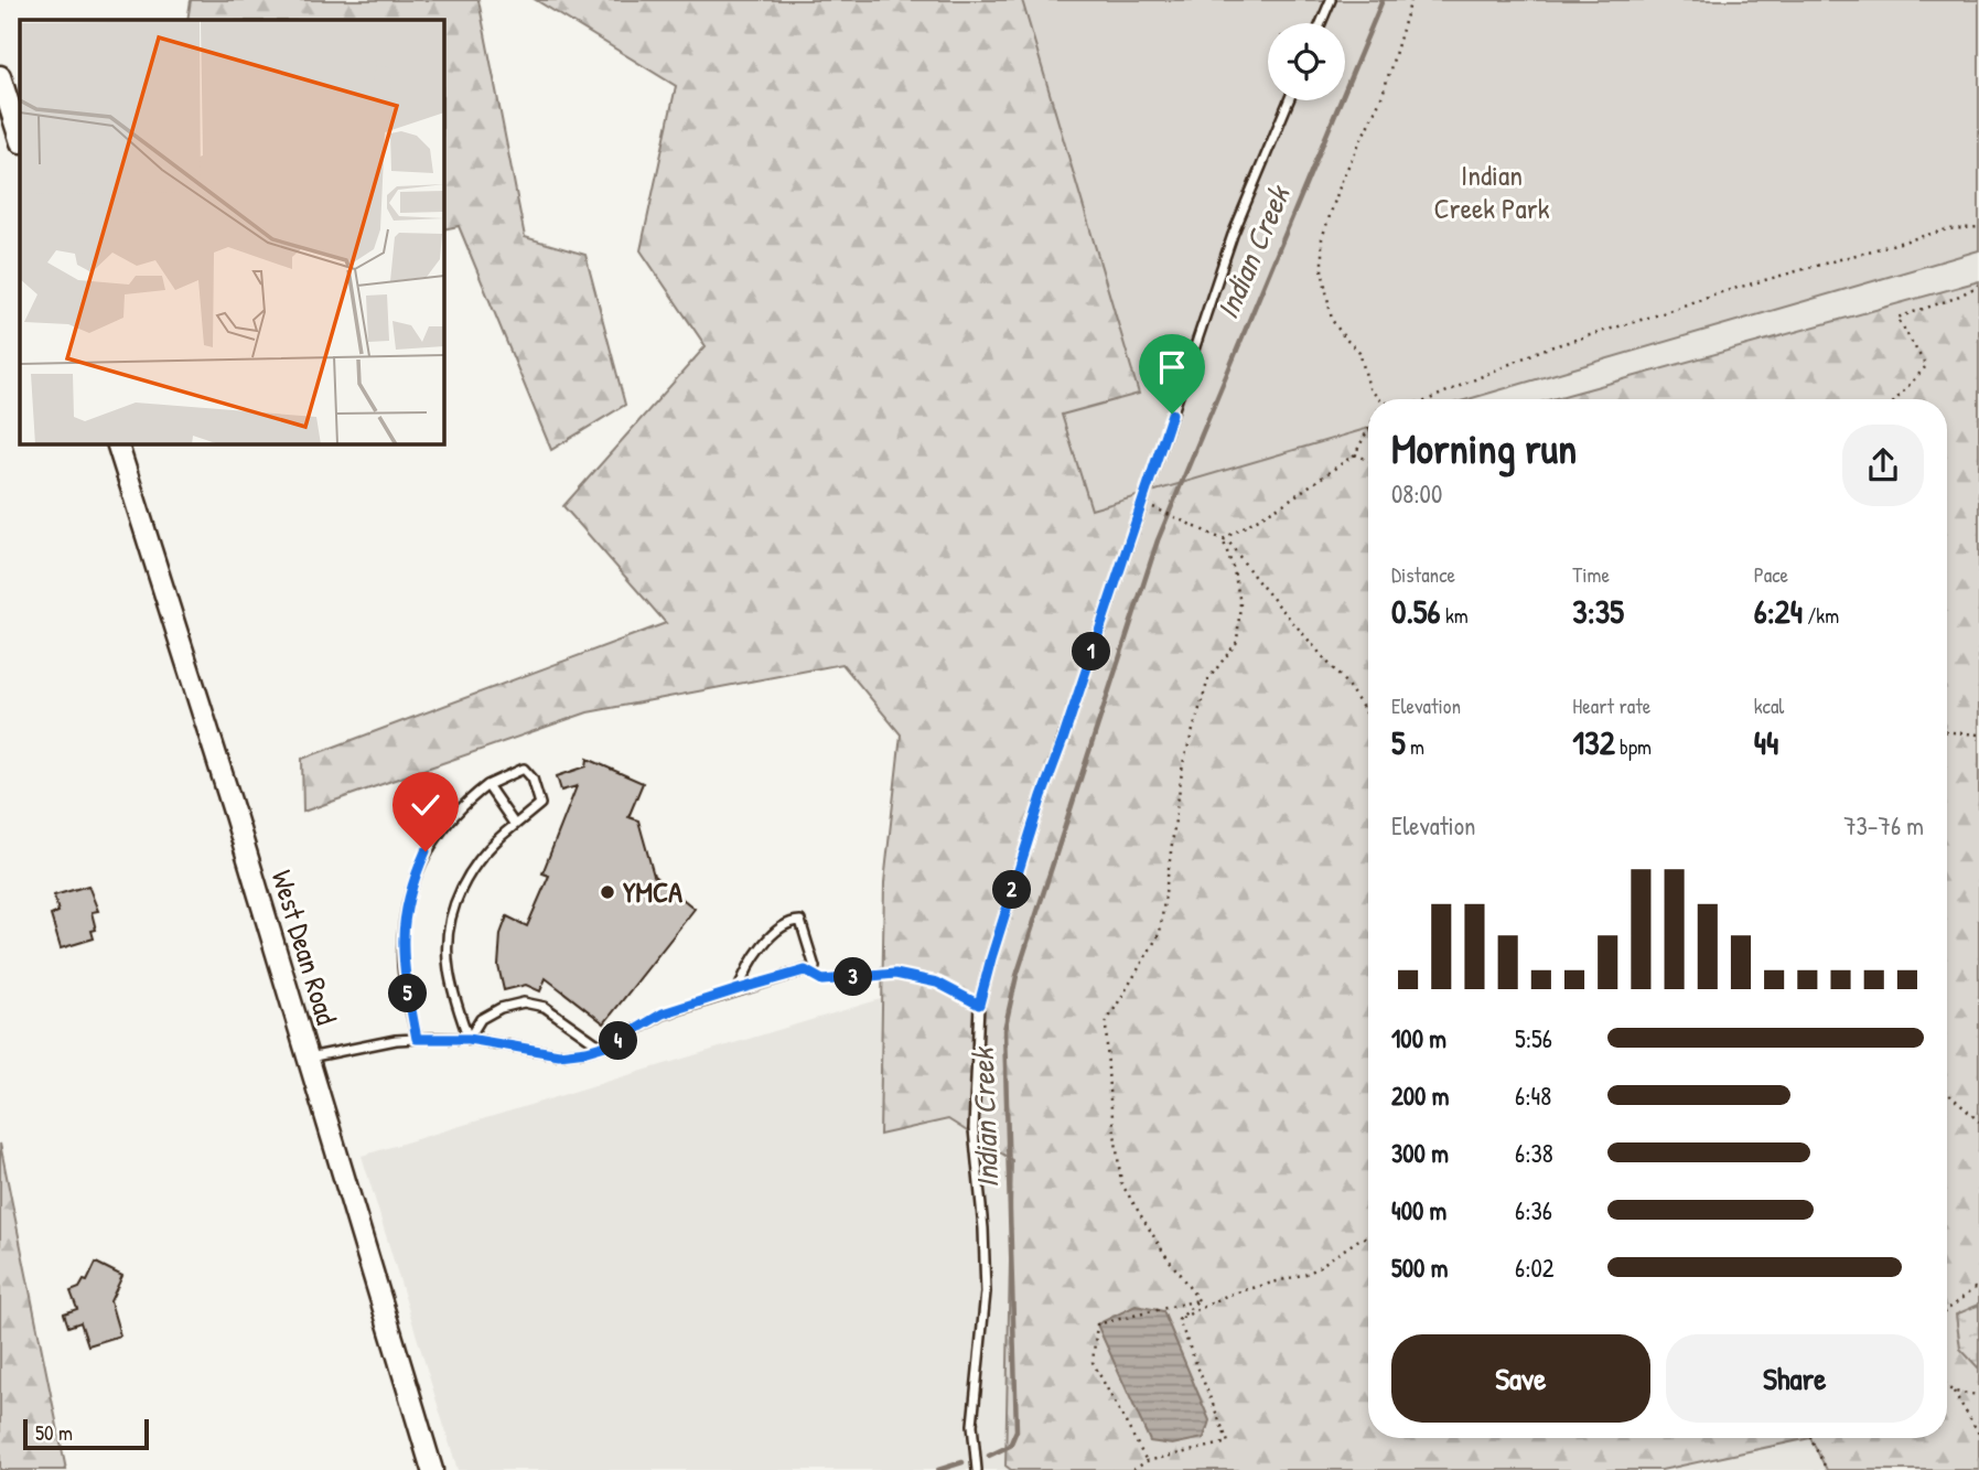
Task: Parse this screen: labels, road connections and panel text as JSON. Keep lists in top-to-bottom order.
{
  "streets": {
    "street": ["West Dean Road"]
  },
  "water": ["Indian Creek"],
  "parks": ["Indian Creek Park"],
  "places": ["YMCA"],
  "scale_bar": "50 m",
  "page": {
    "heading": ["Morning run", "08:00"],
    "stats": [
      ["Distance", "0.56 km"],
      ["Time", "3:35"],
      ["Pace", "6:24 /km"],
      ["Elevation", "5 m"],
      ["Heart rate", "132 bpm"],
      ["kcal", "44"]
    ],
    "pins": [
      "1",
      "2",
      "3",
      "5",
      "4"
    ],
    "chart": ["Elevation", "73–76 m"],
    "list": [
      {
        "name": "100 m",
        "note": "5:56"
      },
      {
        "name": "200 m",
        "note": "6:48"
      },
      {
        "name": "300 m",
        "note": "6:38"
      },
      {
        "name": "400 m",
        "note": "6:36"
      },
      {
        "name": "500 m",
        "note": "6:02"
      }
    ],
    "buttons": ["Save", "Share"],
    "scale": "50 m"
  }
}
